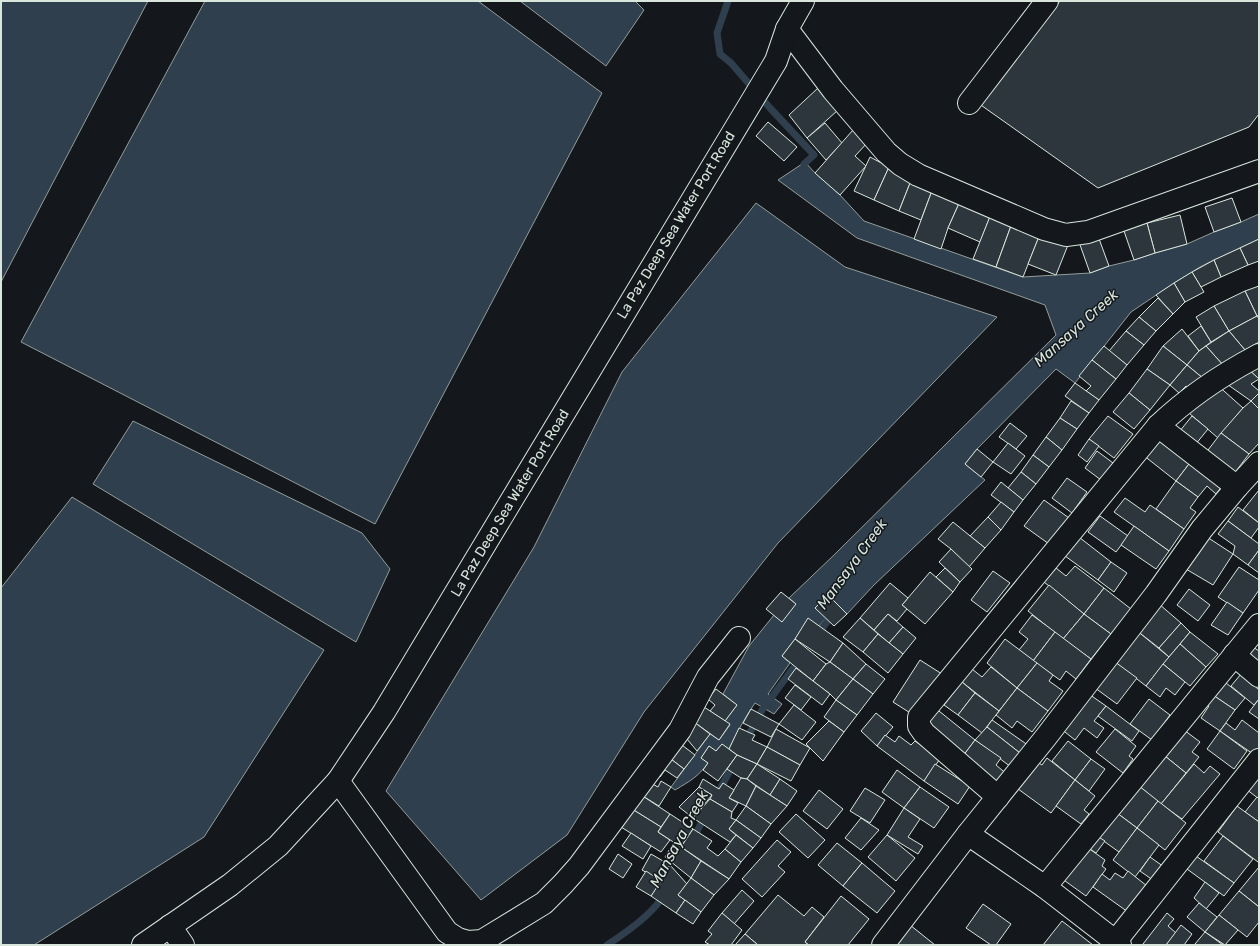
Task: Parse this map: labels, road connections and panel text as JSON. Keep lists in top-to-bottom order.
{
  "streets": {
    "street": ["La Paz Deep Sea Water Port Road"]
  },
  "water": ["Mansaya Creek"]
}
